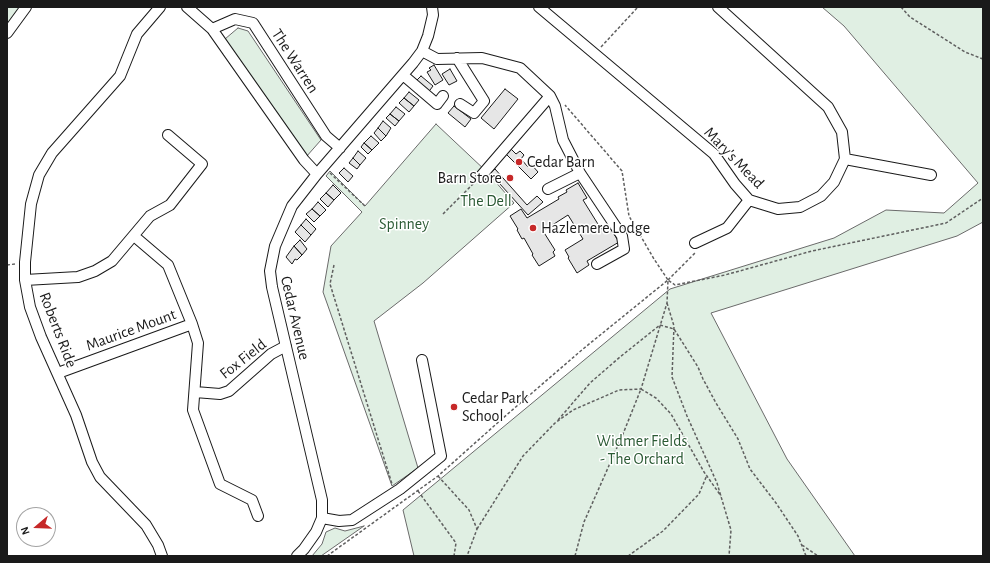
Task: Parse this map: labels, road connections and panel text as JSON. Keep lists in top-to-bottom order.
{
  "streets": {
    "street": [
      "The Warren",
      "Mary's Mead",
      "Cedar Avenue",
      "Roberts Ride",
      "Maurice Mount",
      "Fox Field"
    ]
  },
  "crossings": [
    ["The Warren", "Cedar Avenue"],
    ["Cedar Avenue", "Fox Field"],
    ["Roberts Ride", "Maurice Mount"]
  ],
  "parks": ["The Dell", "Spinney", "Widmer Fields - The Orchard"],
  "places": [
    "Cedar Barn",
    "Barn Store",
    "Hazlemere Lodge",
    "Cedar Park School"
  ],
  "north": "left"
}
